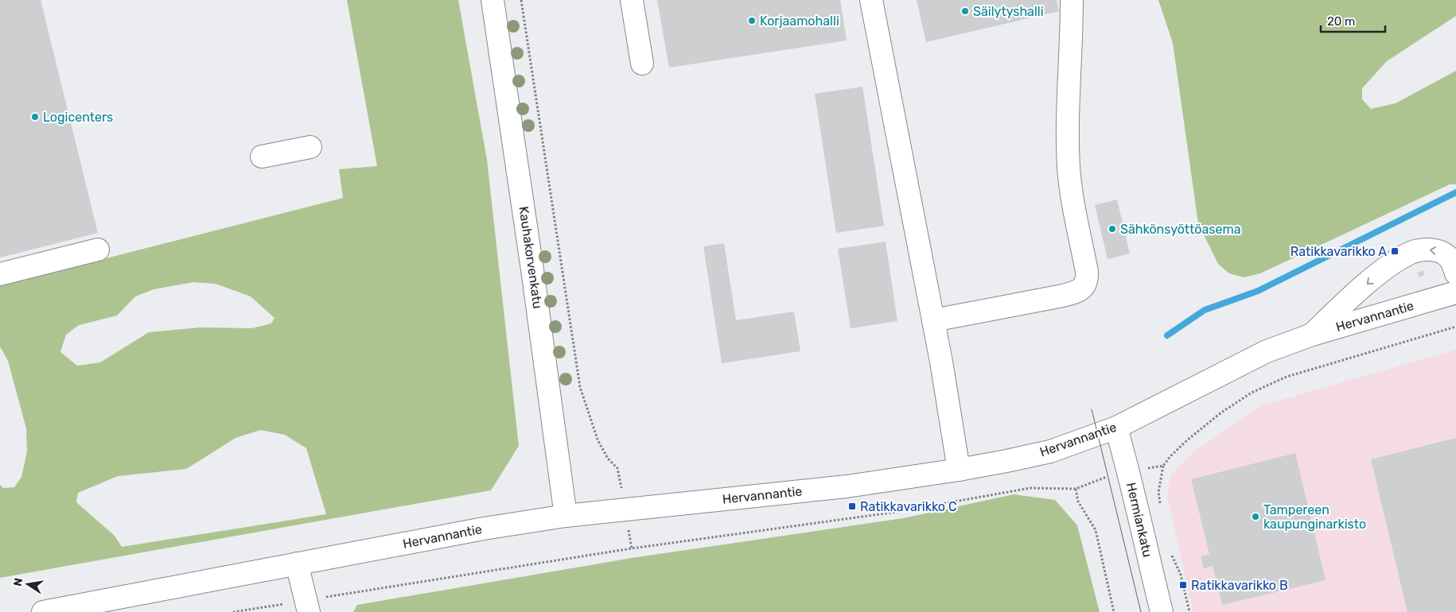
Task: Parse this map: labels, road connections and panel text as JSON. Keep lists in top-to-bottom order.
{
  "streets": {
    "main road": ["Kauhakorvenkatu", "Hervannantie", "Hermiankatu"]
  },
  "crossings": [
    ["Kauhakorvenkatu", "Hervannantie"],
    ["Hervannantie", "Hermiankatu"]
  ],
  "places": {
    "other": [
      "Säilytyshalli",
      "Korjaamohalli",
      "Logicenters",
      "Sähkönsyöttöasema",
      "Tampereen kaupunginarkisto"
    ],
    "transit": ["Ratikkavarikko A", "Ratikkavarikko C", "Ratikkavarikko B"]
  },
  "scale_bar": "20 m",
  "north": "left"
}
